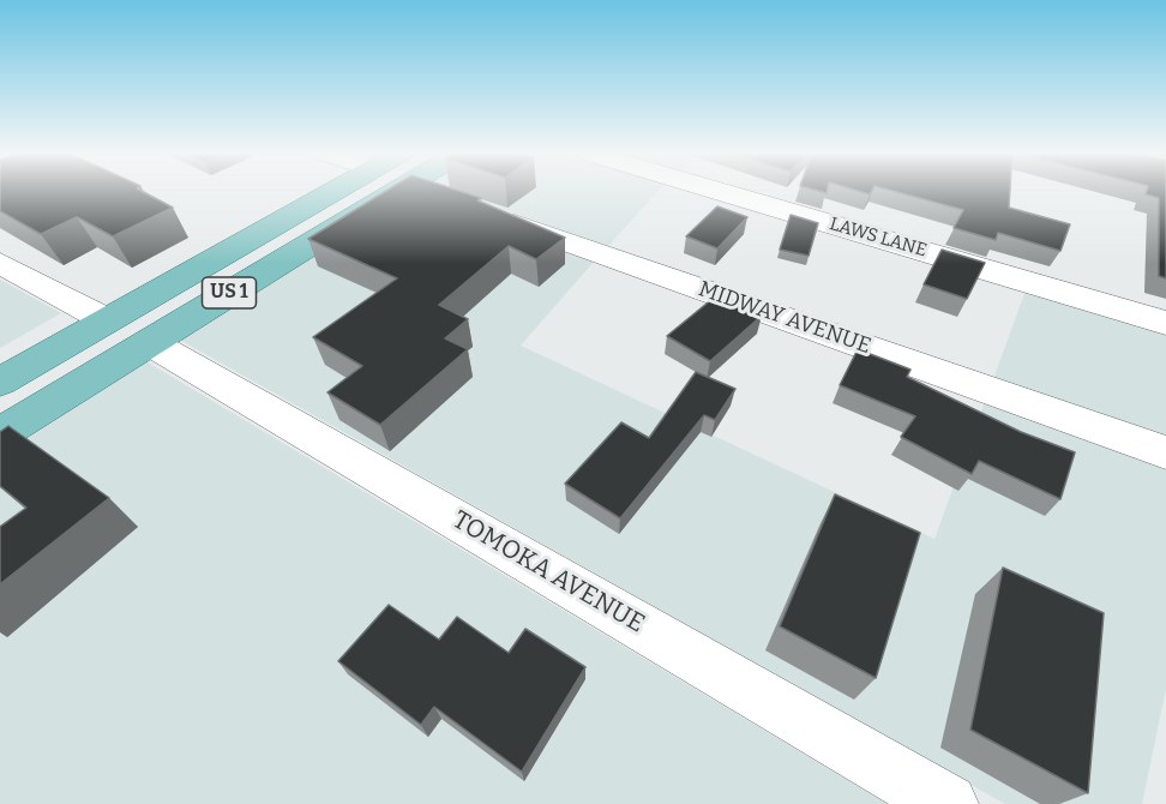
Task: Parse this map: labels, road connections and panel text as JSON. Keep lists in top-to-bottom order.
{
  "streets": {
    "main road": ["US 1"],
    "street": ["LAWS LANE", "MIDWAY AVENUE", "TOMOKA AVENUE"]
  },
  "crossings": [
    ["US 1", "TOMOKA AVENUE"]
  ]
}
